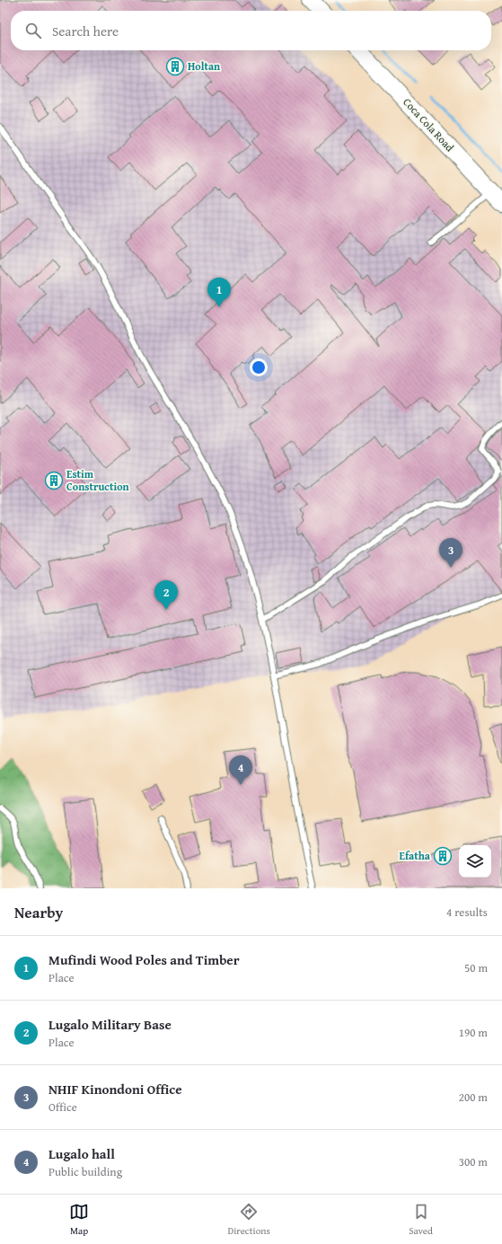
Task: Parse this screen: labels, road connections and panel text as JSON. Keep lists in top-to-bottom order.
{
  "streets": {
    "main road": ["Coca Cola Road"]
  },
  "places": {
    "building": ["Holtan", "Estim Construction", "Efatha"]
  },
  "page": {
    "search": "Search here",
    "pins": [
      "1",
      "3",
      "2",
      "4"
    ],
    "heading": ["Nearby", "4 results"],
    "list": [
      {
        "mark": "1",
        "name": "Mufindi Wood Poles and Timber",
        "note": "Place",
        "value": "50 m"
      },
      {
        "mark": "2",
        "name": "Lugalo Military Base",
        "note": "Place",
        "value": "190 m"
      },
      {
        "mark": "3",
        "name": "NHIF Kinondoni Office",
        "note": "Office",
        "value": "200 m"
      },
      {
        "mark": "4",
        "name": "Lugalo hall",
        "note": "Public building",
        "value": "300 m"
      }
    ],
    "nav": ["Map", "Directions", "Saved"]
  }
}
